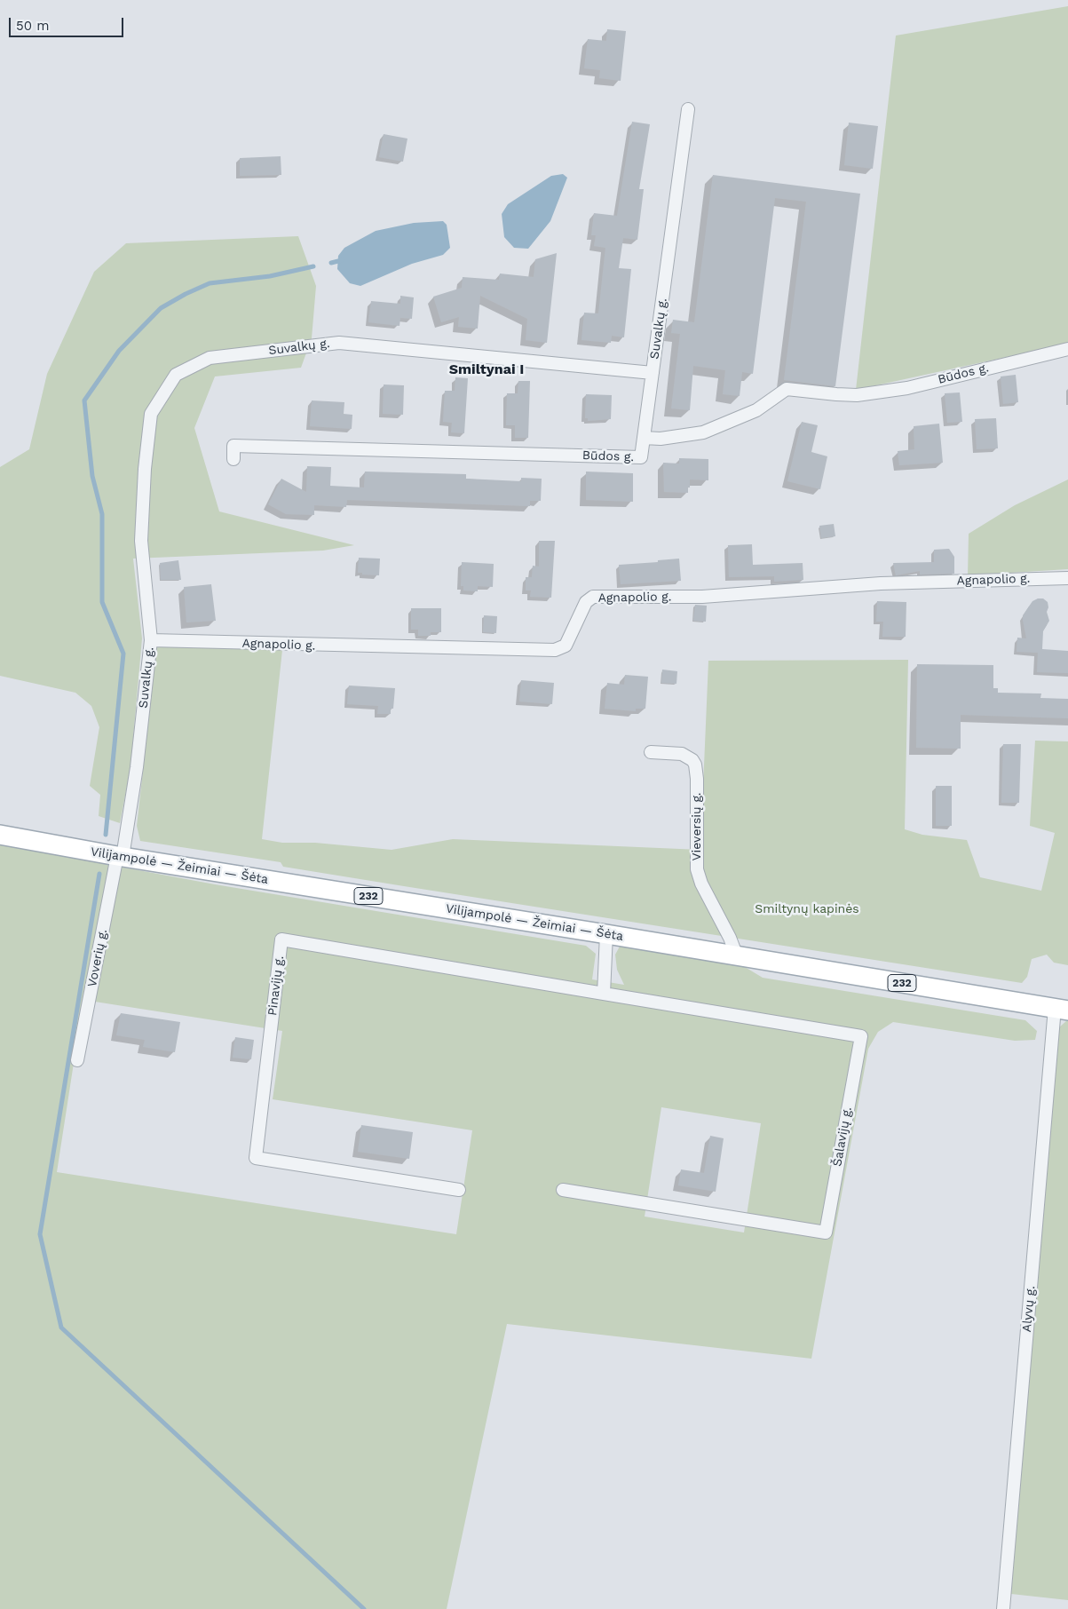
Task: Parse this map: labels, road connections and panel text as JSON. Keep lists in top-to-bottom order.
{
  "streets": {
    "main road": ["Vilijampolė — Žeimiai — Šėta", "232"],
    "street": [
      "Suvalkų g.",
      "Būdos g.",
      "Agnapolio g.",
      "Vieversių g.",
      "Voverių g.",
      "Pinavijų g.",
      "Šalavijų g.",
      "Alyvų g."
    ]
  },
  "crossings": [
    ["Suvalkų g.", "Agnapolio g."],
    ["Suvalkų g.", "Vilijampolė — Žeimiai — Šėta"],
    ["Suvalkų g.", "Voverių g."],
    ["Vieversių g.", "Vilijampolė — Žeimiai — Šėta"],
    ["Vilijampolė — Žeimiai — Šėta", "Voverių g."],
    ["Vilijampolė — Žeimiai — Šėta", "Alyvų g."],
    ["Pinavijų g.", "Šalavijų g."]
  ],
  "districts": ["Smiltynai I"],
  "parks": ["Smiltynų kapinės"],
  "scale_bar": "50 m"
}
